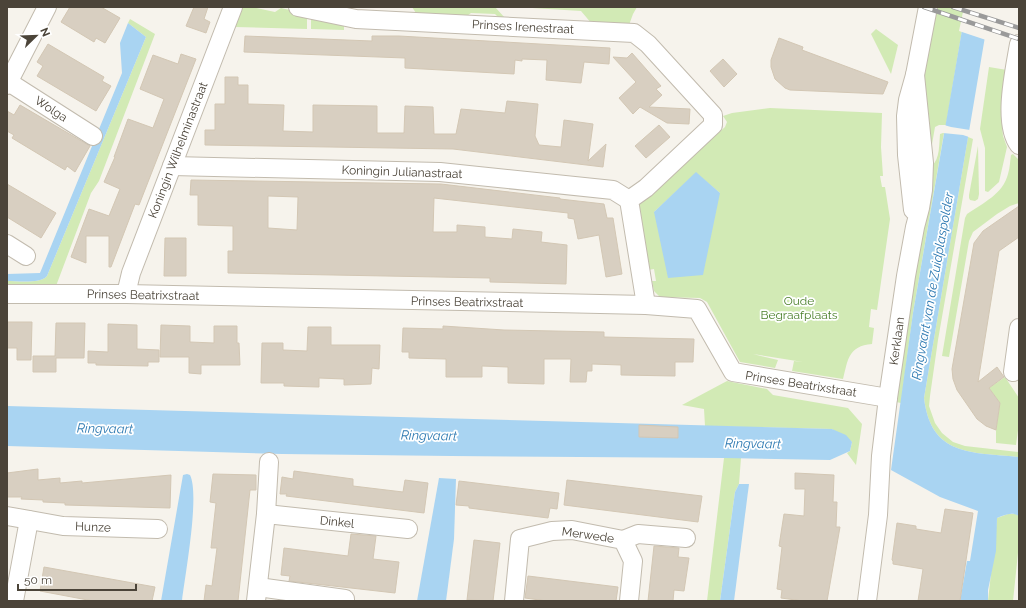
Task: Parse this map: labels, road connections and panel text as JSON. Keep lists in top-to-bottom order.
{
  "streets": {
    "street": [
      "Prinses Irenestraat",
      "Wolga",
      "Koningin Wilhelminastraat",
      "Koningin Julianastraat",
      "Prinses Beatrixstraat",
      "Kerklaan",
      "Dinkel",
      "Hunze",
      "Merwede"
    ]
  },
  "crossings": [
    ["Prinses Irenestraat", "Koningin Julianastraat"],
    ["Koningin Wilhelminastraat", "Koningin Julianastraat"],
    ["Koningin Wilhelminastraat", "Prinses Beatrixstraat"],
    ["Prinses Beatrixstraat", "Kerklaan"]
  ],
  "water": ["Ringvaart van de Zuidplaspolder", "Ringvaart"],
  "parks": ["Oude Begraafplaats"],
  "scale_bar": "50 m",
  "north": "top right"
}
